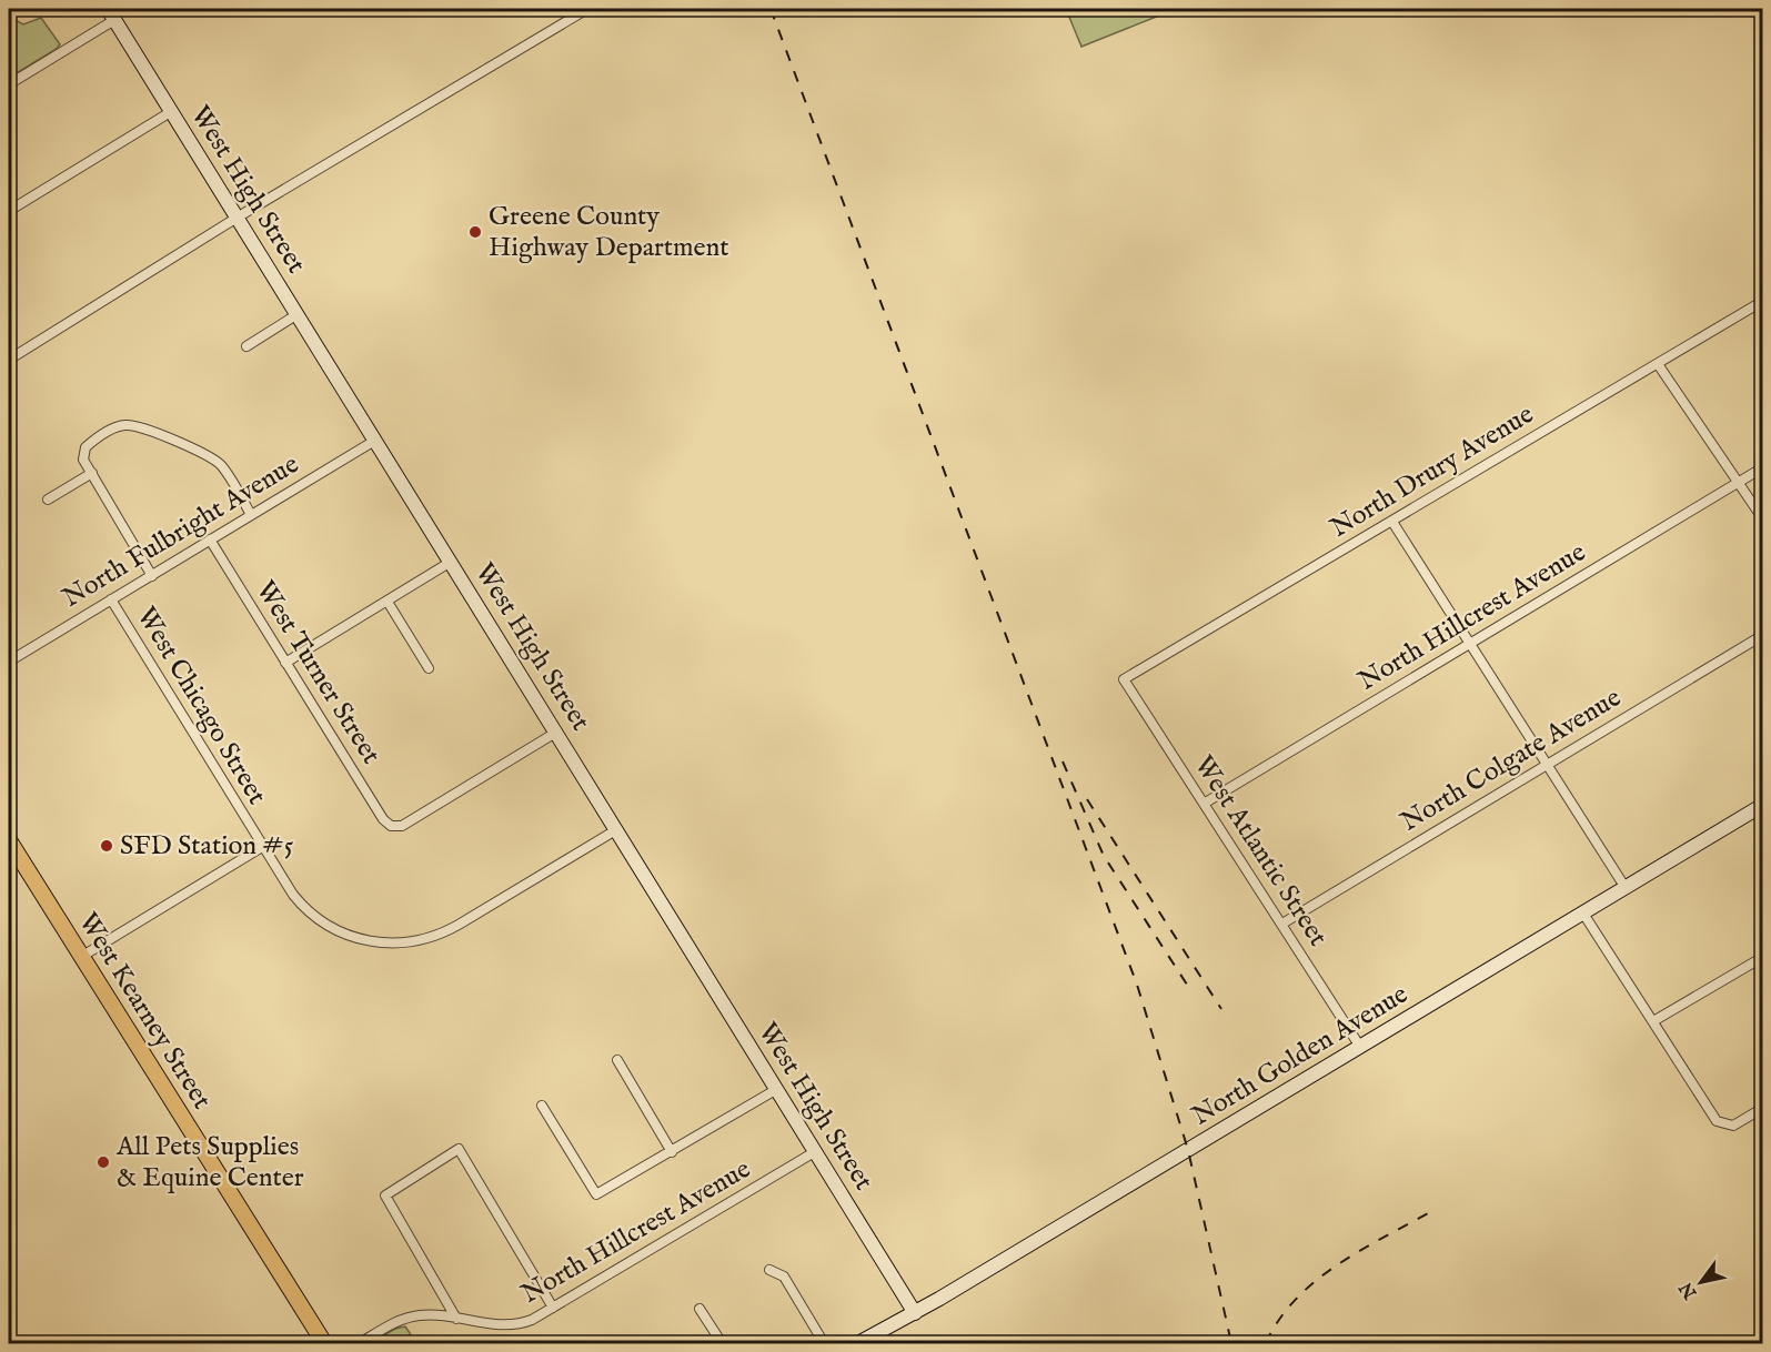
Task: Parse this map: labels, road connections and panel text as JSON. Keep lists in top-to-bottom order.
{
  "streets": {
    "main road": ["West Kearney Street"],
    "street": [
      "West High Street",
      "North Drury Avenue",
      "North Fulbright Avenue",
      "North Hillcrest Avenue",
      "West Turner Street",
      "West Chicago Street",
      "North Colgate Avenue",
      "West Atlantic Street",
      "North Golden Avenue"
    ]
  },
  "crossings": [
    ["West High Street", "North Fulbright Avenue"],
    ["West High Street", "North Hillcrest Avenue"],
    ["West High Street", "West Turner Street"],
    ["West High Street", "West Chicago Street"],
    ["West High Street", "North Golden Avenue"],
    ["North Drury Avenue", "West Atlantic Street"],
    ["North Fulbright Avenue", "West Turner Street"],
    ["North Fulbright Avenue", "West Chicago Street"],
    ["North Hillcrest Avenue", "West Atlantic Street"],
    ["North Colgate Avenue", "West Atlantic Street"],
    ["West Atlantic Street", "North Golden Avenue"]
  ],
  "places": ["Greene County Highway Department", "SFD Station #5", "All Pets Supplies & Equine Center"],
  "north": "bottom left"
}
